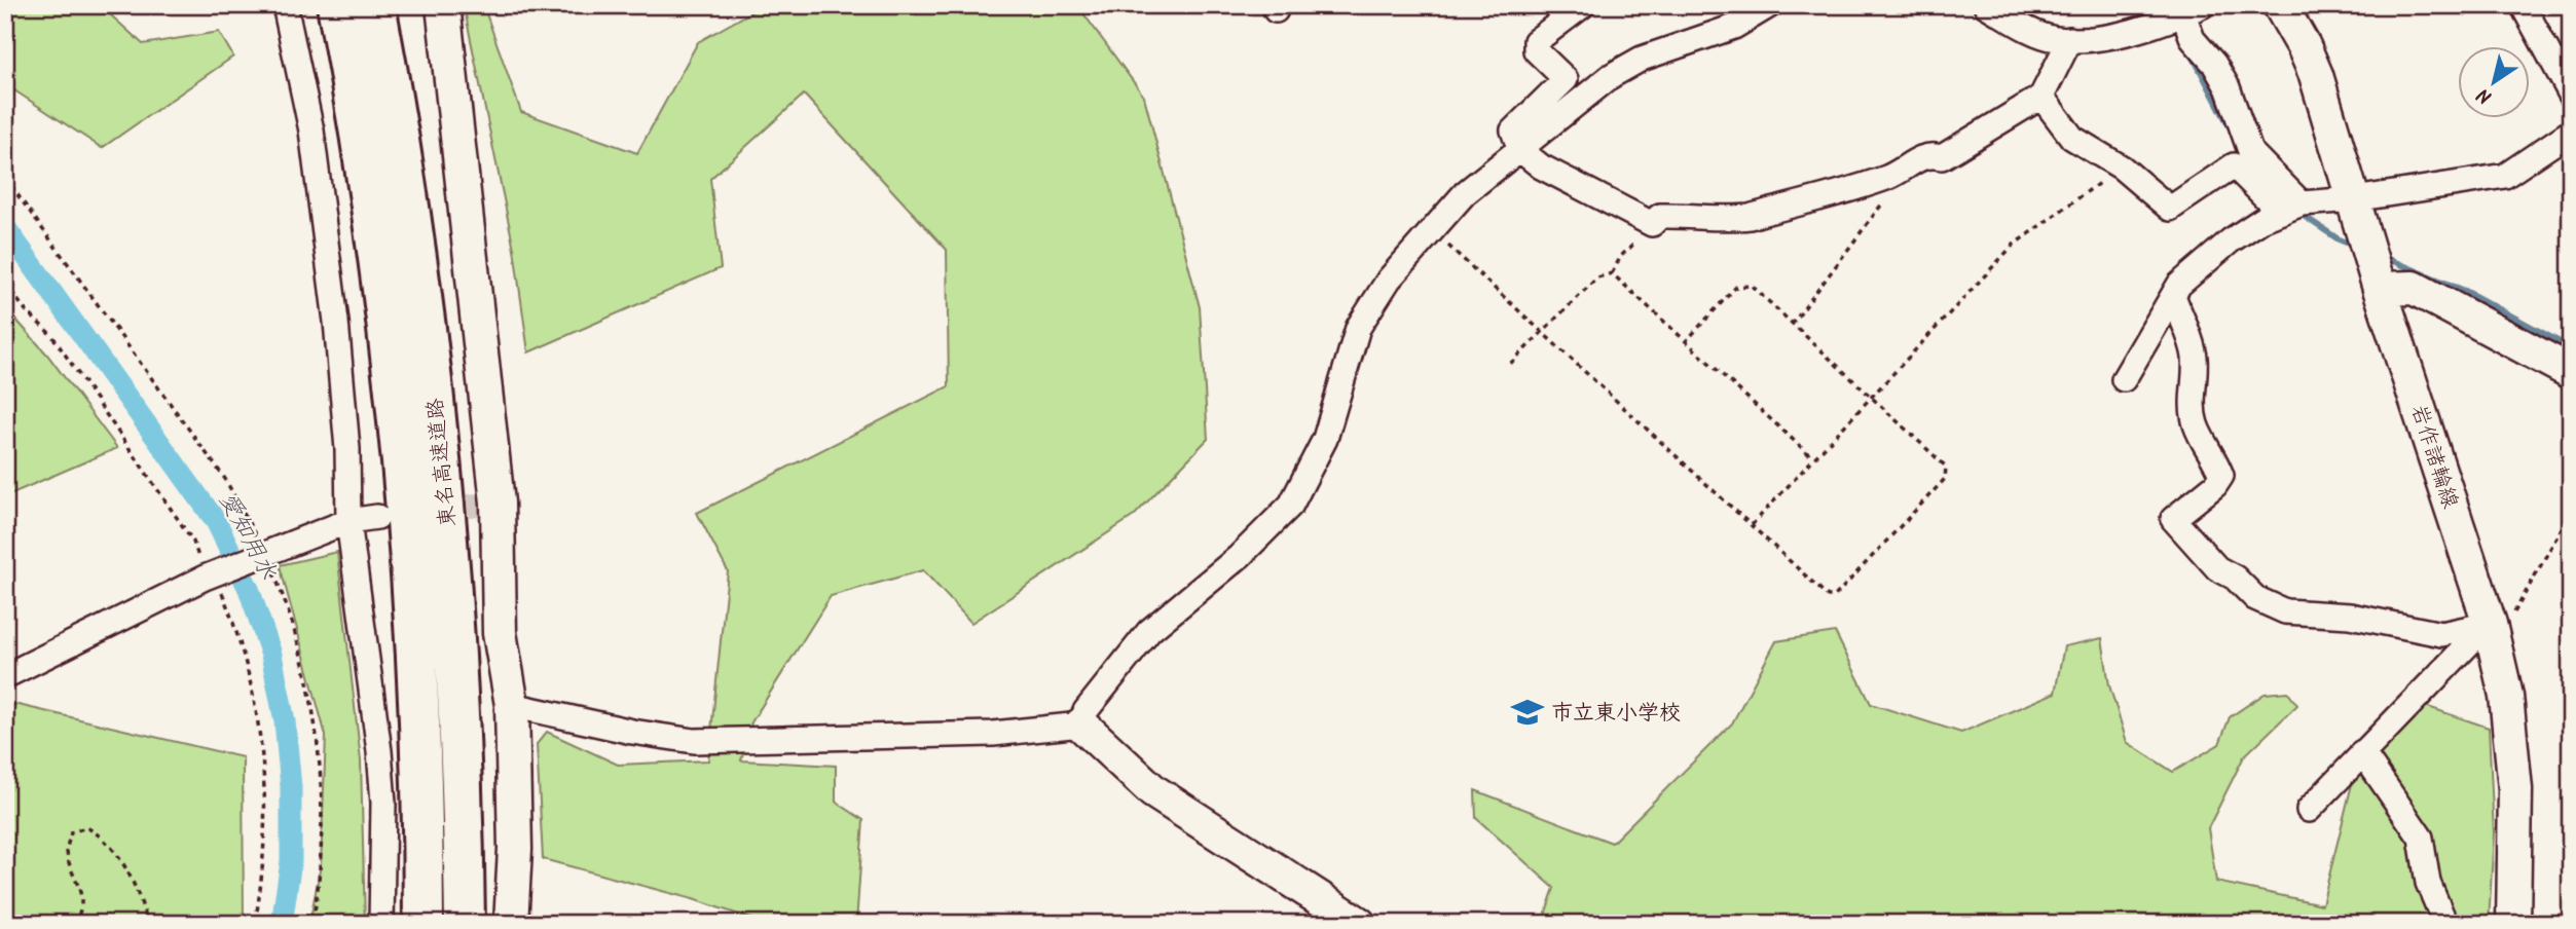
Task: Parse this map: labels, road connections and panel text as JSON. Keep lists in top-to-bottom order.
{
  "streets": {
    "highway": ["東名高速道路"],
    "street": ["岩作諸輪線"]
  },
  "water": ["愛知用水"],
  "places": {
    "school or university": ["市立東小学校"]
  },
  "north": "bottom left"
}
